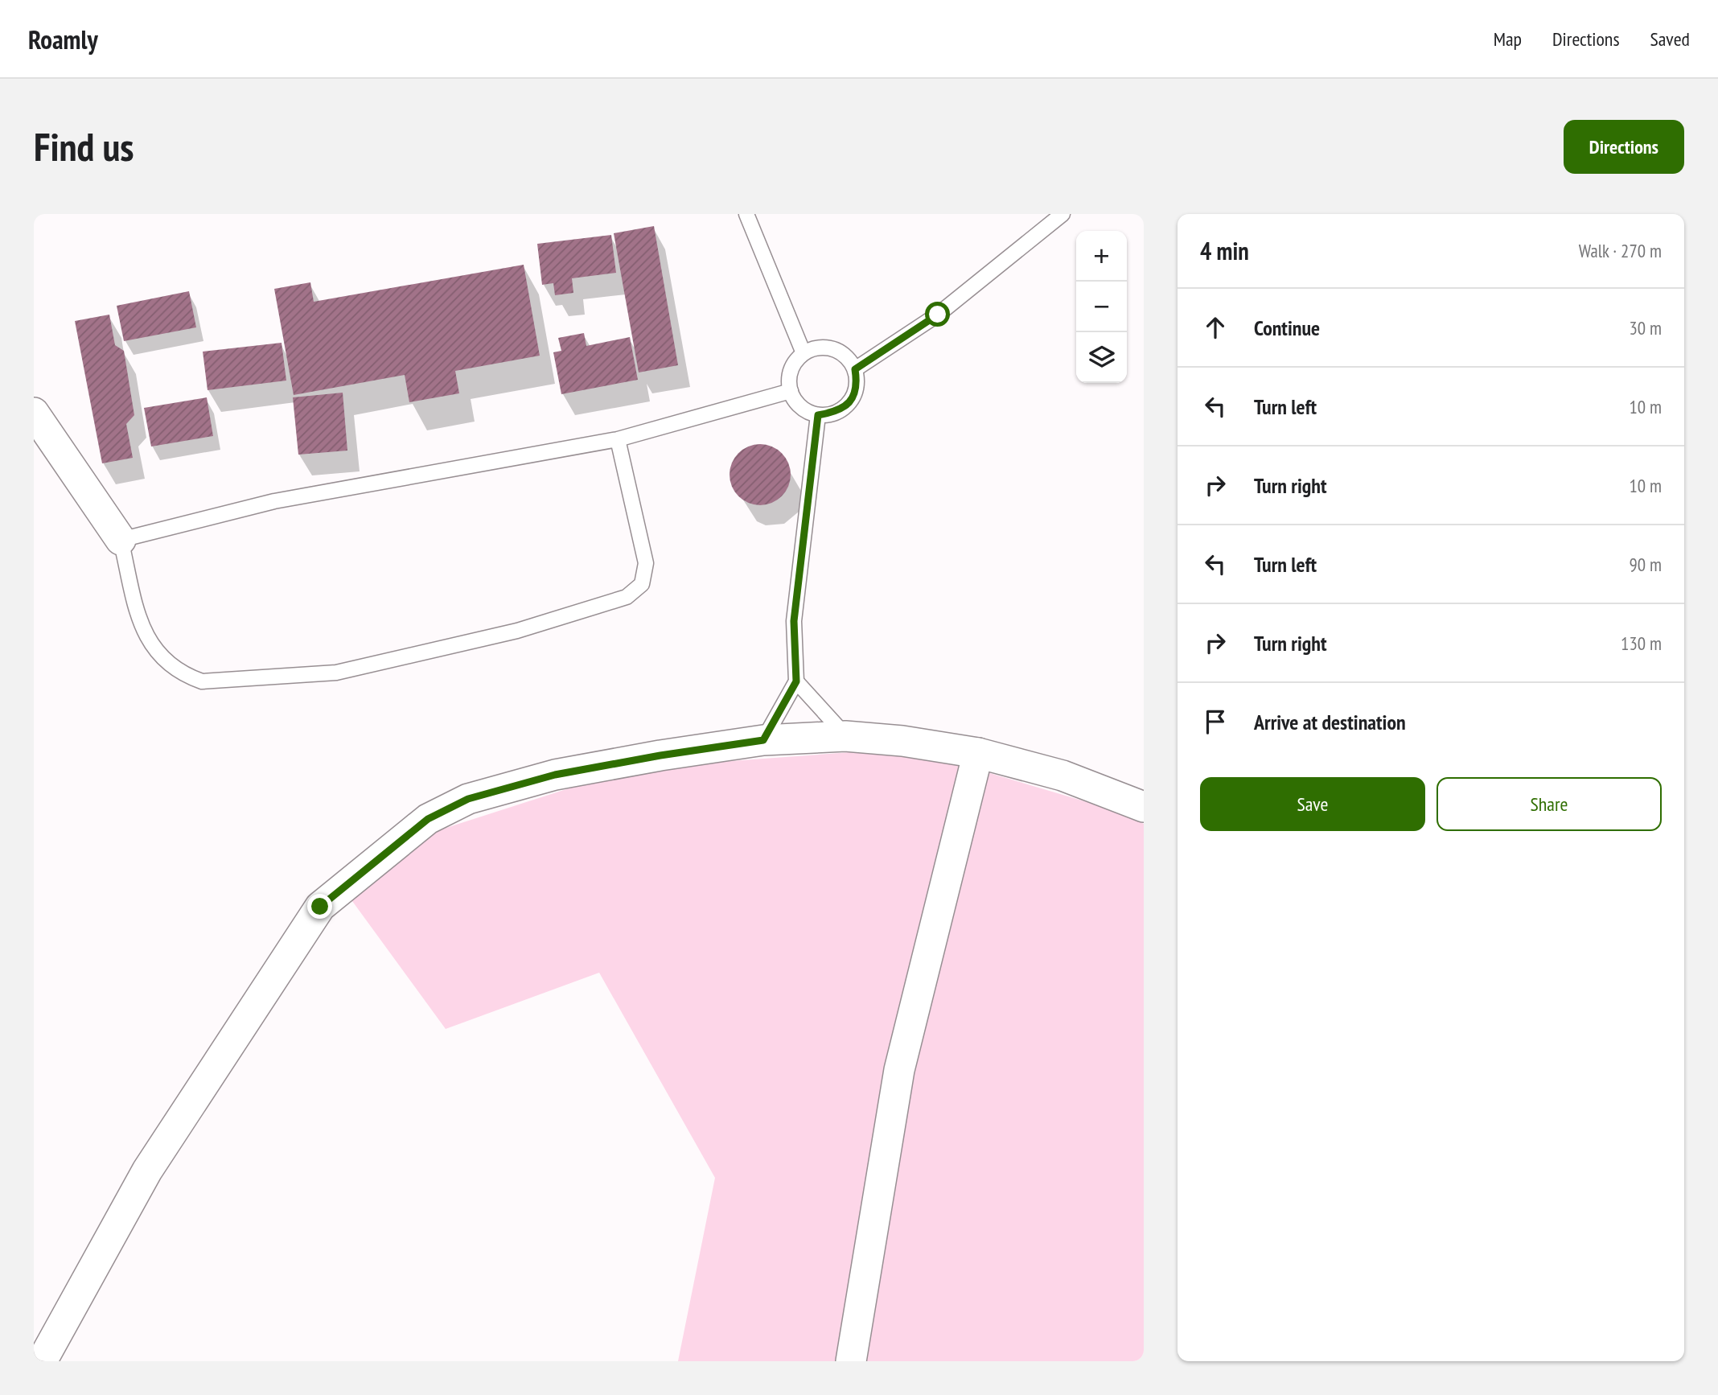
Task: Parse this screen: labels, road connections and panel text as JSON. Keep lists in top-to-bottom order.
{
  "page": {
    "header": "Roamly",
    "nav": ["Map", "Directions", "Saved"],
    "buttons": [
      "Directions",
      ["Save", "Share"]
    ],
    "title": "Find us",
    "heading": ["4 min", "Walk · 270 m"],
    "map_buttons": ["+", "−"],
    "list": [
      ["Continue", "30 m"],
      ["Turn left", "10 m"],
      ["Turn right", "10 m"],
      ["Turn left", "90 m"],
      ["Turn right", "130 m"],
      "Arrive at destination"
    ]
  }
}
